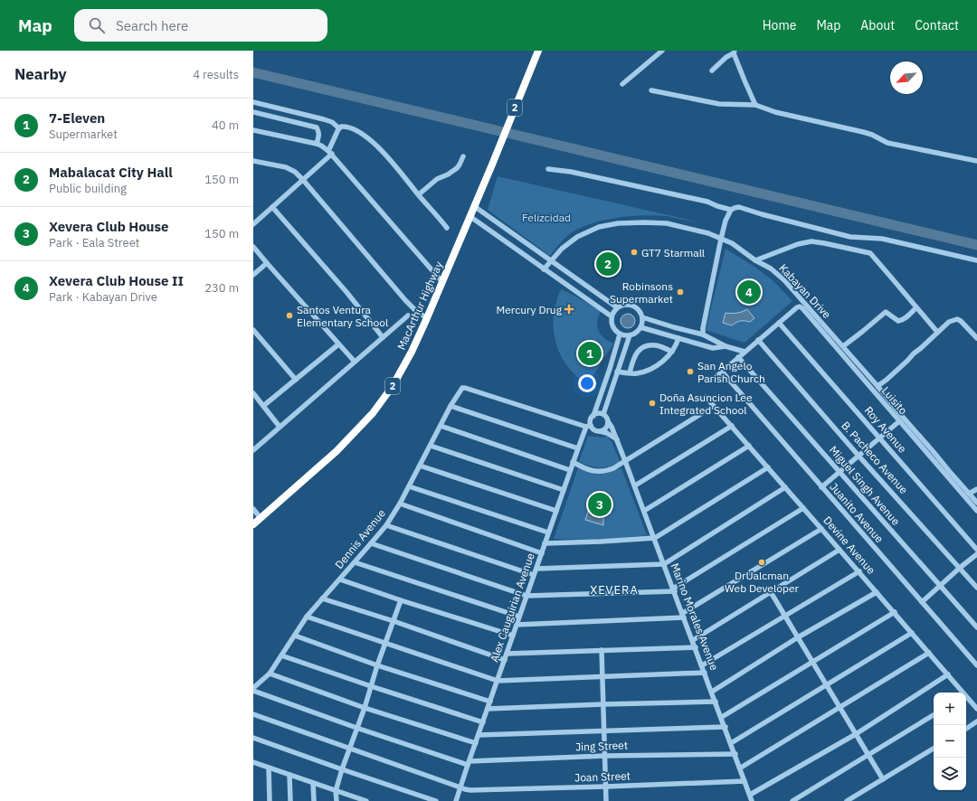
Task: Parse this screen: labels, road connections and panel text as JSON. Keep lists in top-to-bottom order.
{
  "streets": {
    "highway": ["2", "MacArthur Highway"],
    "street": [
      "Kabayan Drive",
      "Luisito",
      "Roy Avenue",
      "B. Pacheco Avenue",
      "Miguel Singh Avenue",
      "Juanito Avenue",
      "Dennis Avenue",
      "Devine Avenue",
      "Alex Cauguirian Avenue",
      "Marino Morales Avenue",
      "Jing Street",
      "Joan Street"
    ]
  },
  "crossings": [
    ["Luisito", "Roy Avenue"],
    ["Dennis Avenue", "Alex Cauguirian Avenue"],
    ["Dennis Avenue", "Marino Morales Avenue"],
    ["Alex Cauguirian Avenue", "Marino Morales Avenue"],
    ["Alex Cauguirian Avenue", "Jing Street"],
    ["Alex Cauguirian Avenue", "Joan Street"],
    ["Marino Morales Avenue", "Jing Street"],
    ["Marino Morales Avenue", "Joan Street"]
  ],
  "districts": ["XEVERA"],
  "parks": ["Felizcidad"],
  "places": {
    "other": [
      "GT7 Starmall",
      "Robinsons Supermarket",
      "Santos Ventura Elementary School",
      "San Angelo Parish Church",
      "Doña Asuncion Lee Integrated School",
      "DrUalcman Web Developer"
    ],
    "health": ["Mercury Drug"]
  },
  "north": "bottom left",
  "page": {
    "header": "Map",
    "search": "Search here",
    "nav": [
      "Home",
      "Map",
      "About",
      "Contact"
    ],
    "heading": ["Nearby", "4 results"],
    "list": [
      {
        "mark": "1",
        "name": "7-Eleven",
        "note": "Supermarket",
        "value": "40 m"
      },
      {
        "mark": "2",
        "name": "Mabalacat City Hall",
        "note": "Public building",
        "value": "150 m"
      },
      {
        "mark": "3",
        "name": "Xevera Club House",
        "note": "Park · Eala Street",
        "value": "150 m"
      },
      {
        "mark": "4",
        "name": "Xevera Club House II",
        "note": "Park · Kabayan Drive",
        "value": "230 m"
      }
    ],
    "pins": [
      "2",
      "4",
      "1",
      "3"
    ],
    "map_buttons": ["+", "−"]
  }
}
